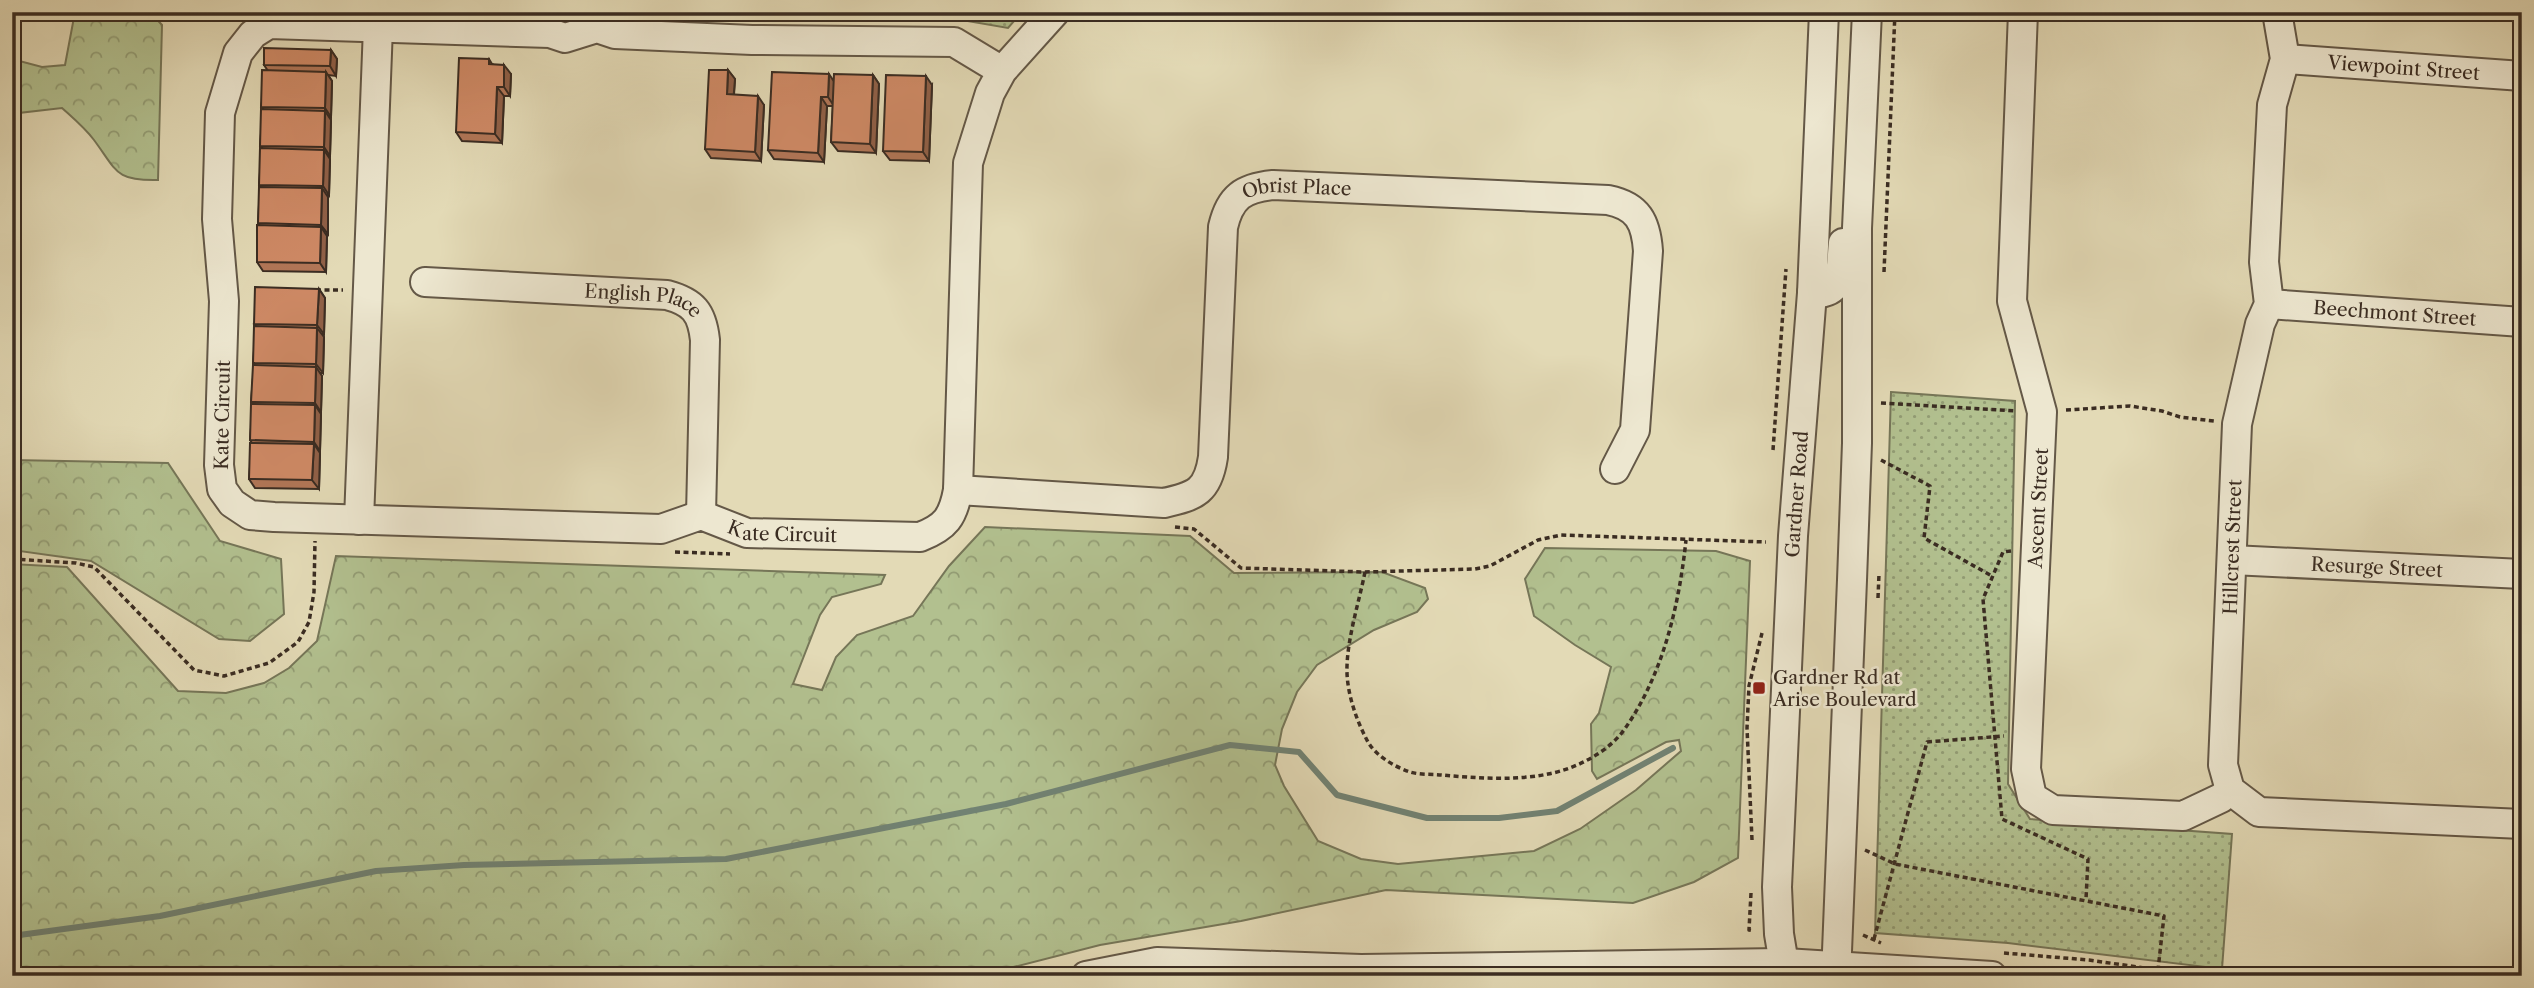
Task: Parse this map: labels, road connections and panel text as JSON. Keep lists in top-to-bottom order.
{
  "streets": {
    "street": [
      "Viewpoint Street",
      "Obrist Place",
      "English Place",
      "Beechmont Street",
      "Kate Circuit",
      "Gardner Road",
      "Ascent Street",
      "Hillcrest Street",
      "Resurge Street"
    ]
  },
  "crossings": [
    ["Viewpoint Street", "Hillcrest Street"],
    ["Obrist Place", "Kate Circuit"],
    ["English Place", "Kate Circuit"],
    ["Beechmont Street", "Hillcrest Street"],
    ["Ascent Street", "Hillcrest Street"],
    ["Hillcrest Street", "Resurge Street"]
  ],
  "places": {
    "transit": ["Gardner Rd at Arise Boulevard"]
  }
}
